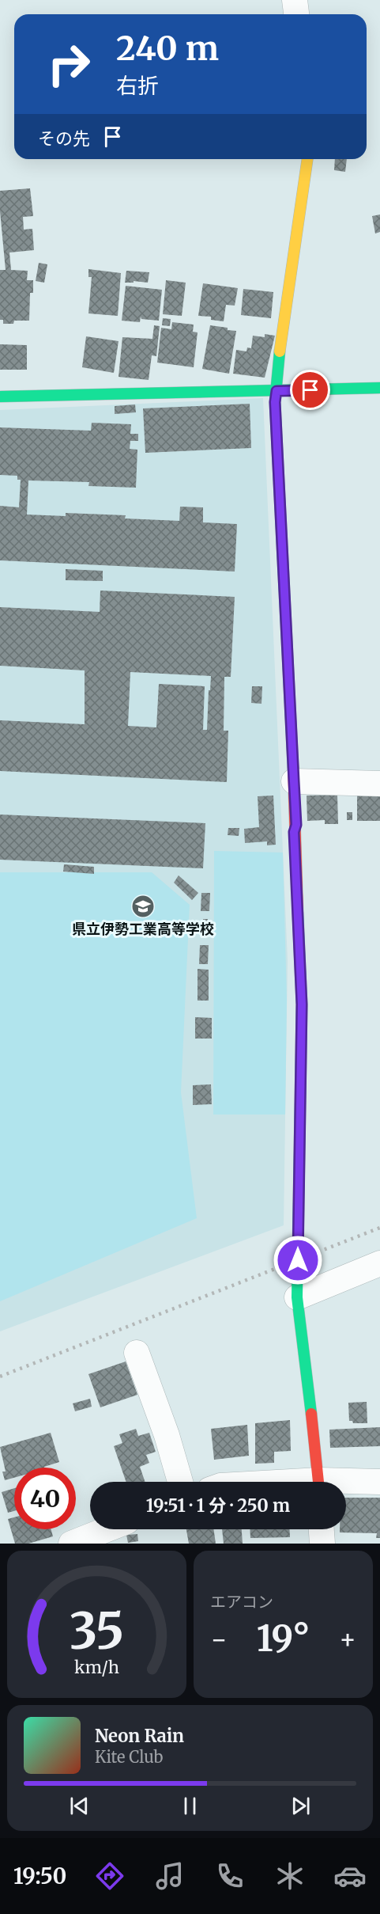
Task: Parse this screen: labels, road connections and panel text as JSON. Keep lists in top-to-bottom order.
{
  "places": {
    "school or university": ["県立伊勢工業高等学校"]
  },
  "page": {
    "turn": ["240 m", "右折"],
    "then": "その先",
    "limit": "40",
    "trip": "19:51 · 1 分 · 250 m",
    "tile": "エアコン",
    "heat": ["−", "19°", "+"],
    "song": ["Neon Rain", "Kite Club"],
    "tabs": "19:50",
    "gauge": ["35", "km/h"]
  }
}
